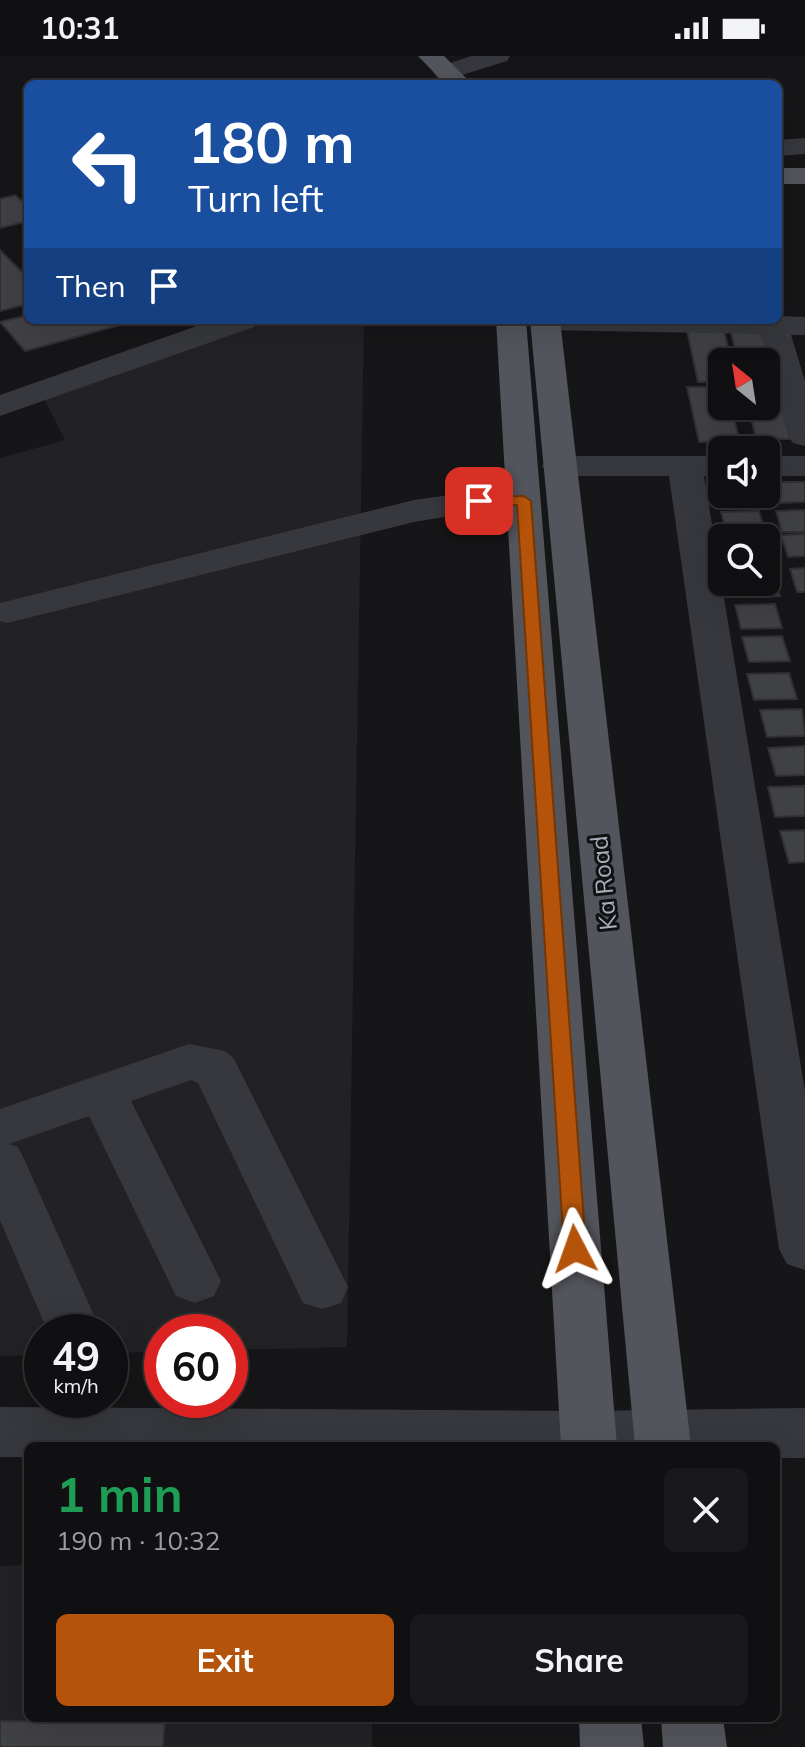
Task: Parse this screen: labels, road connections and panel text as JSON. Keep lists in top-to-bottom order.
{
  "streets": {
    "main road": ["Ka Road"]
  },
  "north": "top left",
  "page": {
    "status": "10:31",
    "turn": ["180 m", "Turn left"],
    "then": "Then",
    "speed": "49 km/h",
    "limit": "60",
    "heading": ["1 min", "190 m · 10:32"],
    "buttons": ["Exit", "Share"]
  }
}
